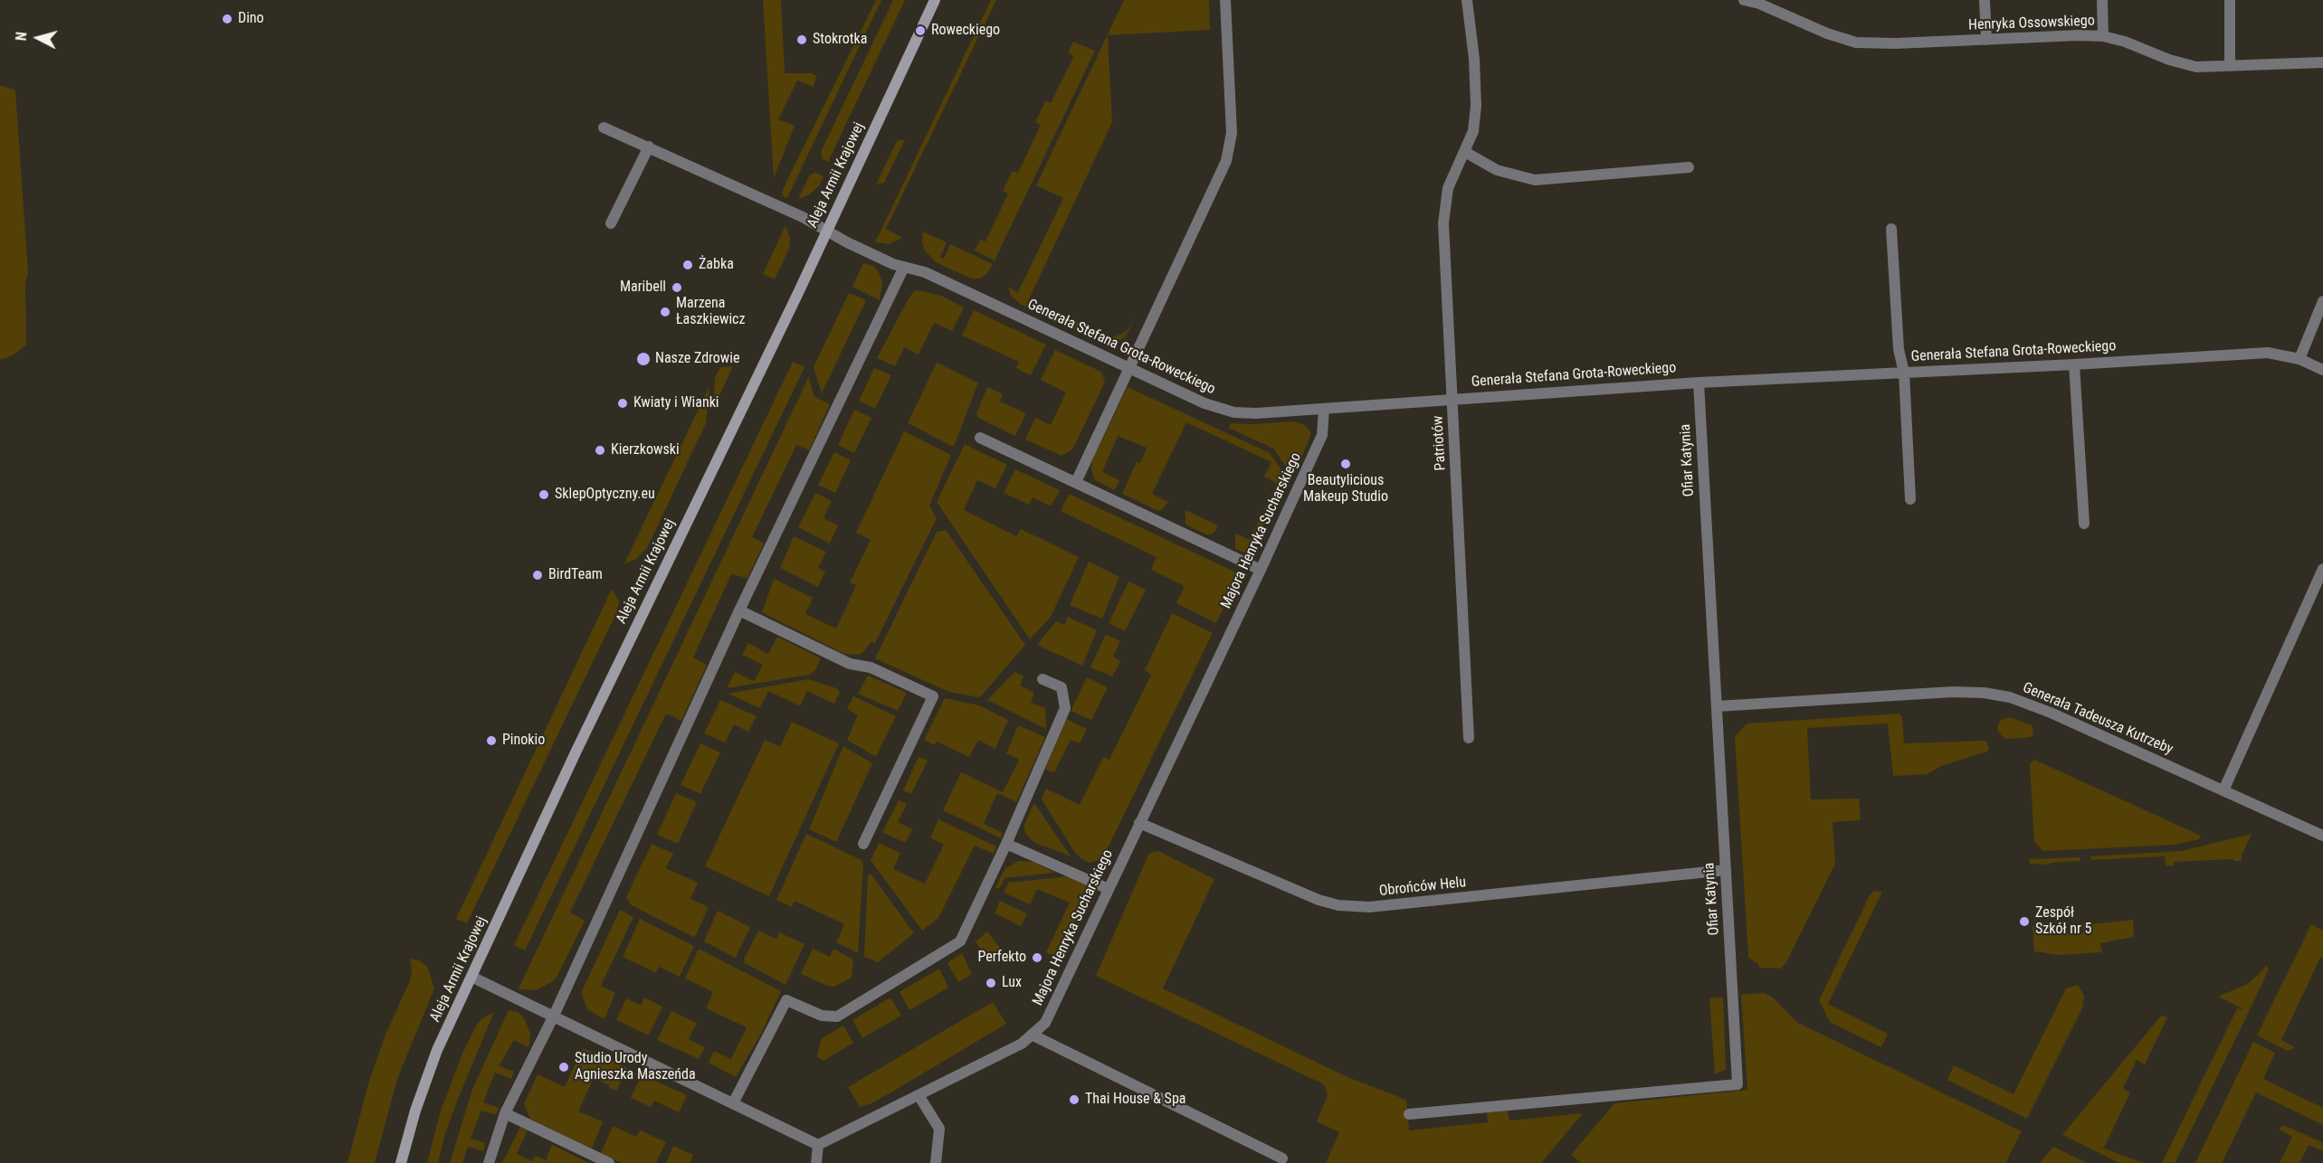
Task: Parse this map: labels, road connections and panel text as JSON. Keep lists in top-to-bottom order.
{
  "streets": {
    "street": [
      "Henryka Ossowskiego",
      "Aleja Armii Krajowej",
      "Generała Stefana Grota-Roweckiego",
      "Patriotów",
      "Ofiar Katynia",
      "Majora Henryka Sucharskiego",
      "Generała Tadeusza Kutrzeby",
      "Obrońców Helu"
    ]
  },
  "crossings": [
    ["Aleja Armii Krajowej", "Generała Stefana Grota-Roweckiego"],
    ["Generała Stefana Grota-Roweckiego", "Patriotów"],
    ["Generała Stefana Grota-Roweckiego", "Ofiar Katynia"],
    ["Generała Stefana Grota-Roweckiego", "Majora Henryka Sucharskiego"],
    ["Ofiar Katynia", "Generała Tadeusza Kutrzeby"],
    ["Ofiar Katynia", "Obrońców Helu"],
    ["Majora Henryka Sucharskiego", "Obrońców Helu"]
  ],
  "places": [
    "Dino",
    "Roweckiego",
    "Stokrotka",
    "Żabka",
    "Maribell",
    "Marzena Łaszkiewicz",
    "Nasze Zdrowie",
    "Kwiaty i Wianki",
    "Kierzkowski",
    "Beautylicious Makeup Studio",
    "SklepOptyczny.eu",
    "BirdTeam",
    "Pinokio",
    "Zespół Szkół nr 5",
    "Perfekto",
    "Lux",
    "Studio Urody Agnieszka Maszeńda",
    "Thai House & Spa"
  ],
  "north": "left"
}
